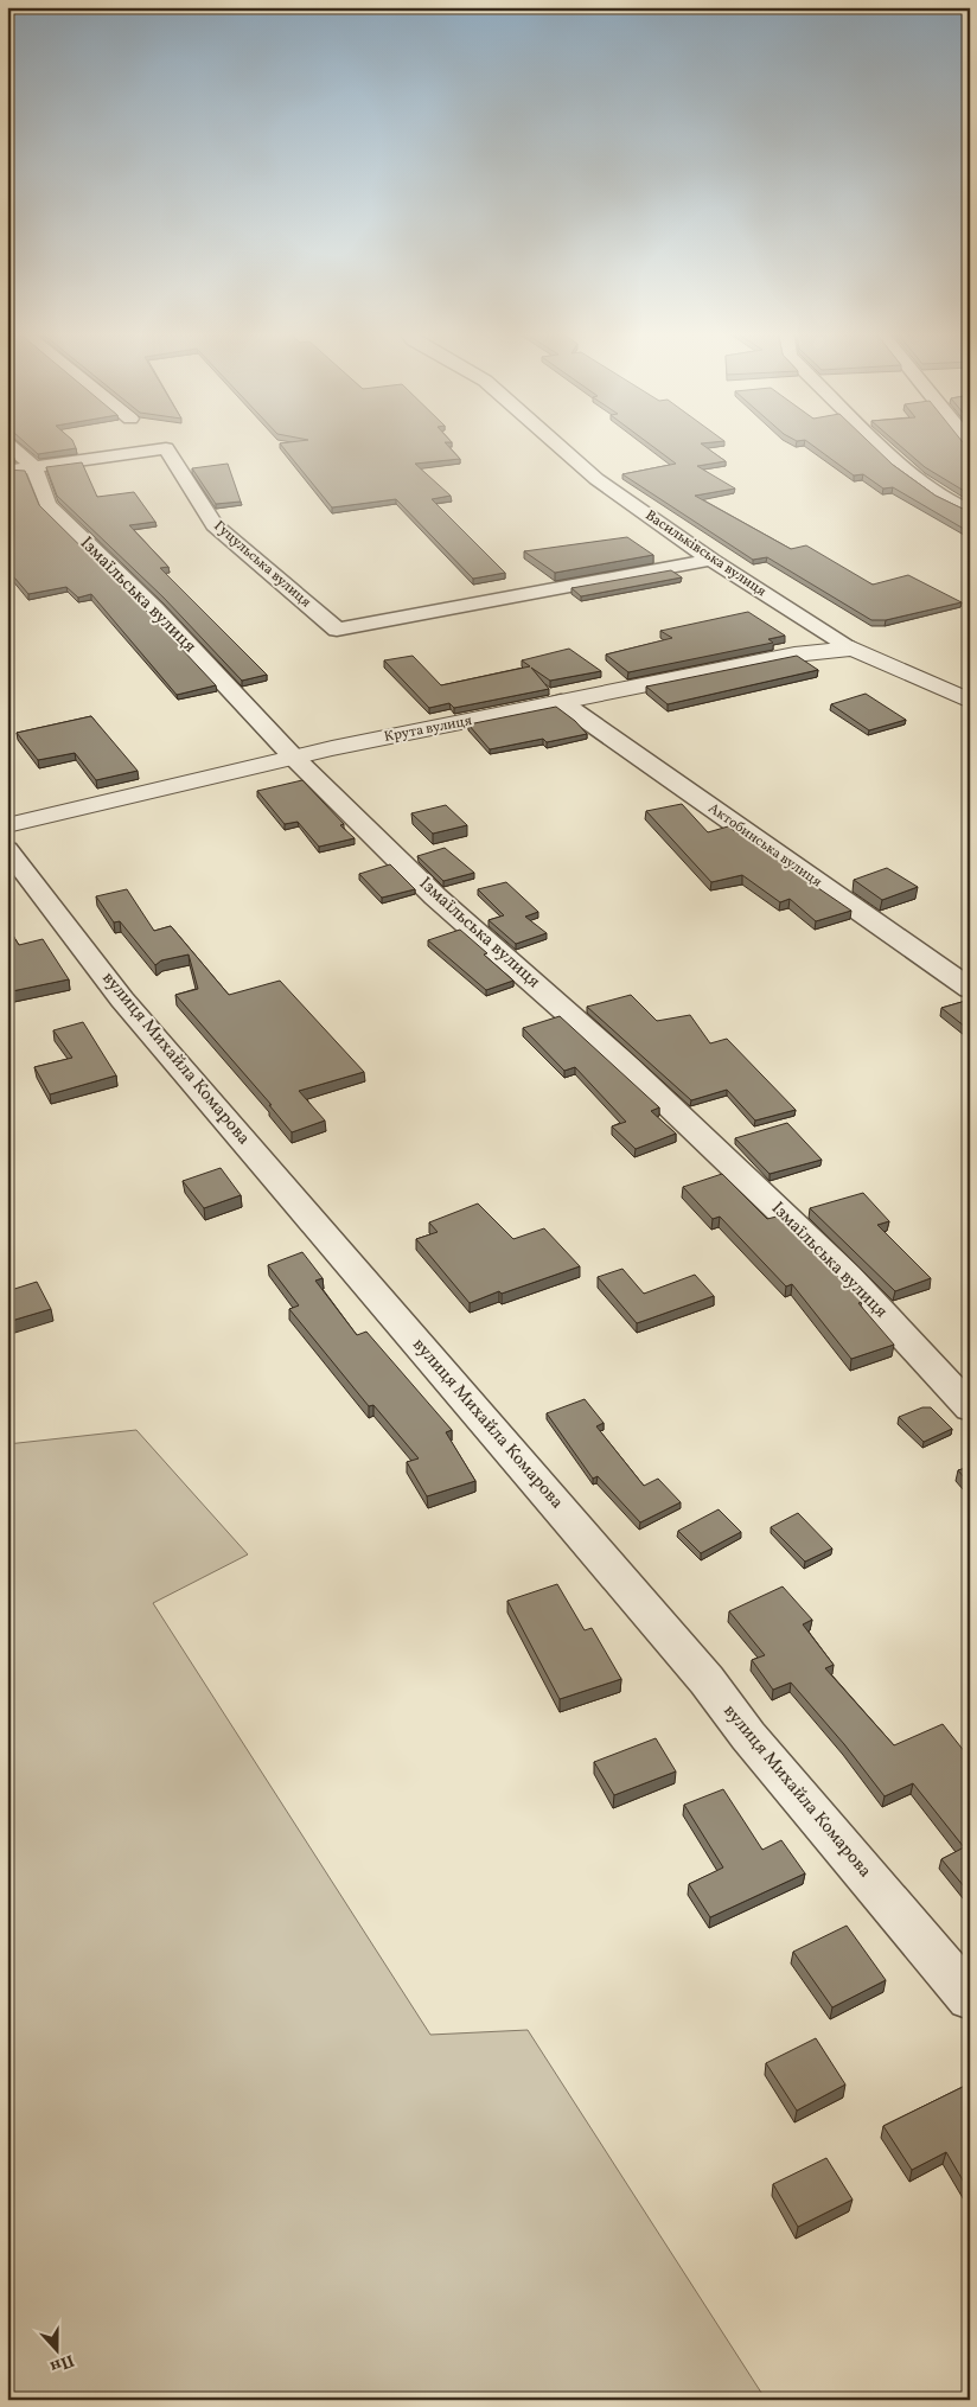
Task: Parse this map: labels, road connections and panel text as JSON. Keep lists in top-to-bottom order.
{
  "streets": {
    "street": [
      "Васильківська вулиця",
      "Гуцульська вулиця",
      "Ізмаїльська вулиця",
      "Крута вулиця",
      "Актобинська вулиця",
      "вулиця Михайла Комарова"
    ]
  },
  "crossings": [
    ["Васильківська вулиця", "Гуцульська вулиця"],
    ["Васильківська вулиця", "Крута вулиця"],
    ["Гуцульська вулиця", "Ізмаїльська вулиця"],
    ["Ізмаїльська вулиця", "Крута вулиця"],
    ["Крута вулиця", "Актобинська вулиця"]
  ],
  "north": "bottom"
}
